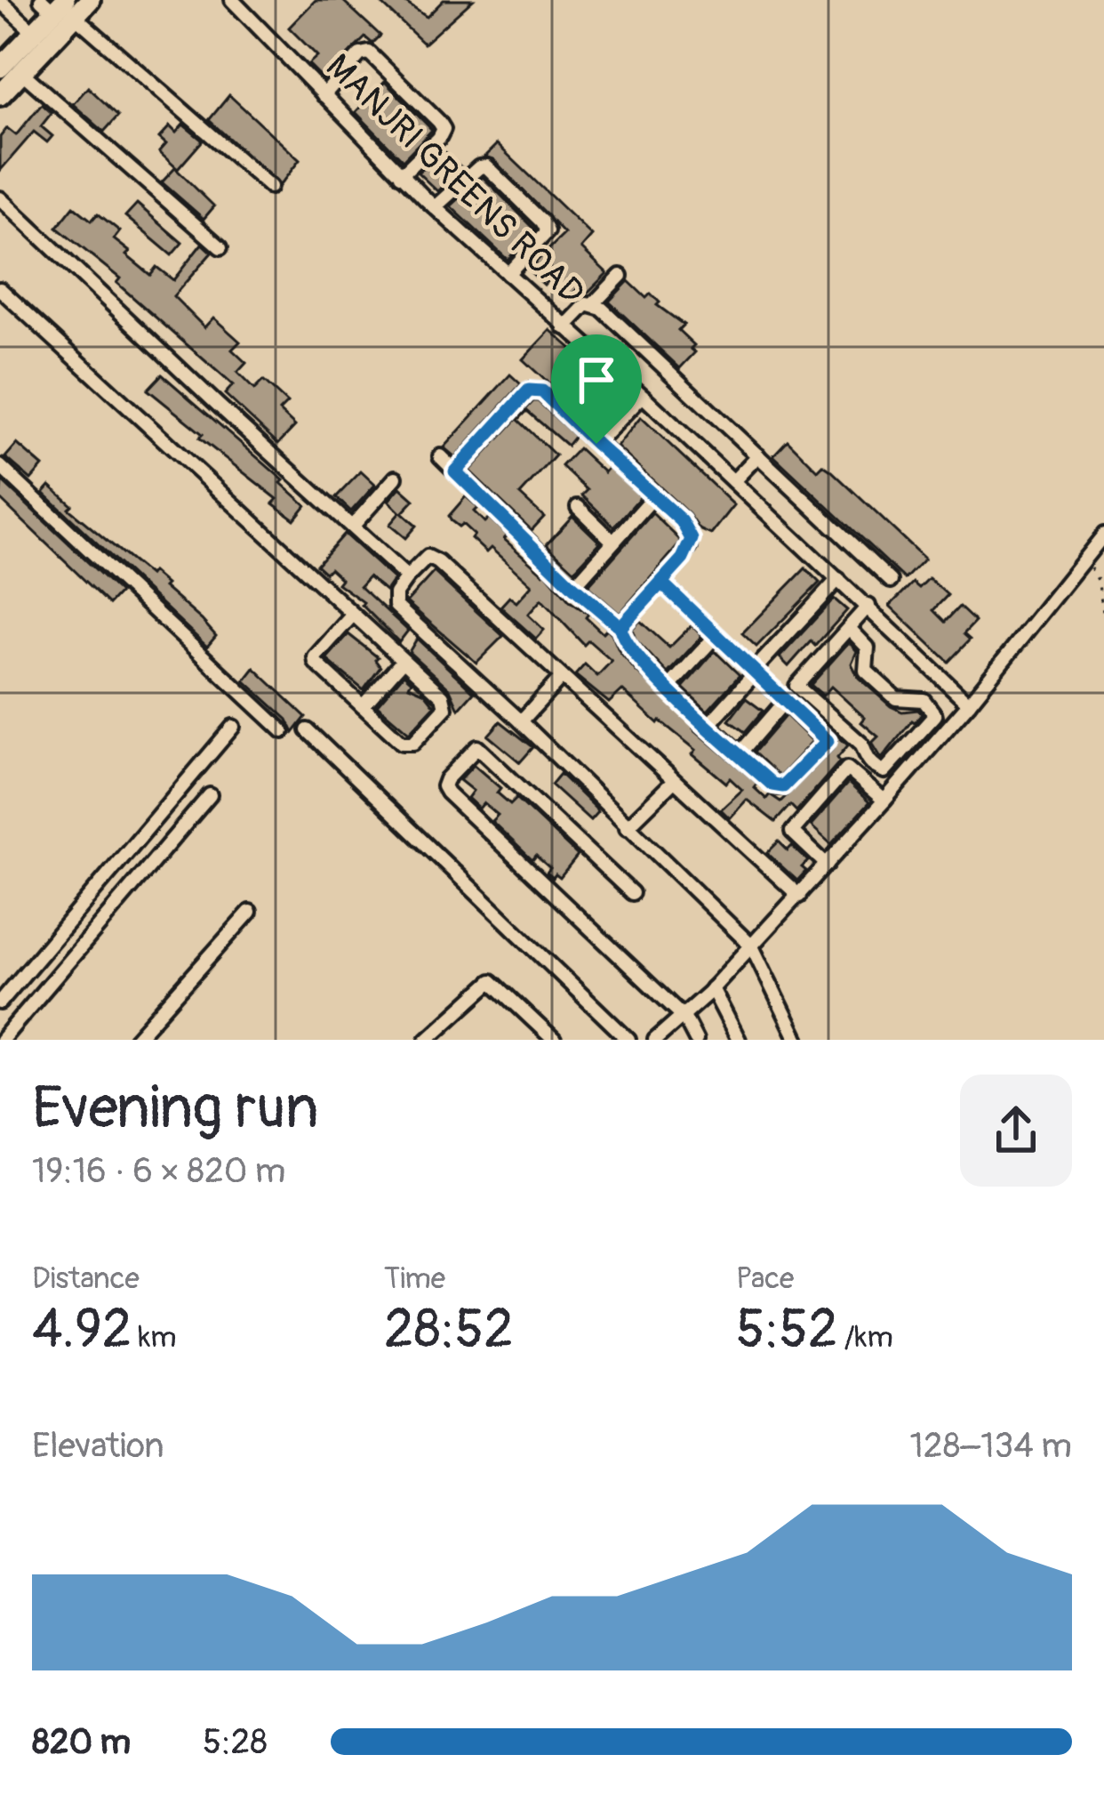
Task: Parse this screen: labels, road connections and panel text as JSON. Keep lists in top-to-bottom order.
{
  "streets": {
    "street": ["MANJRI GREENS ROAD"]
  },
  "page": {
    "heading": ["Evening run", "19:16 · 6 × 820 m"],
    "stats": [
      ["Distance", "4.92 km"],
      ["Time", "28:52"],
      ["Pace", "5:52 /km"]
    ],
    "chart": ["Elevation", "128–134 m"],
    "list": [
      {
        "name": "820 m",
        "note": "5:28"
      }
    ]
  }
}
